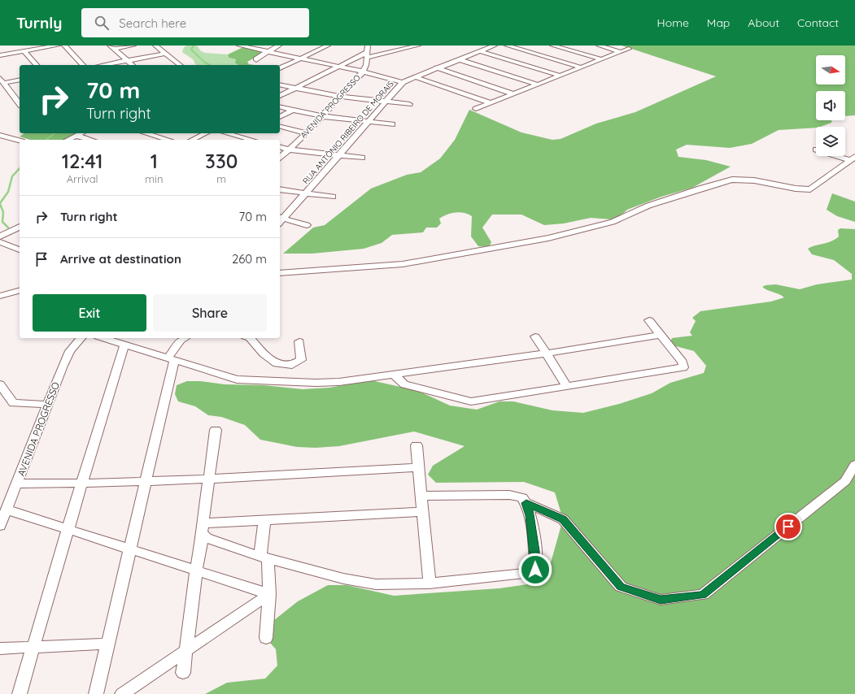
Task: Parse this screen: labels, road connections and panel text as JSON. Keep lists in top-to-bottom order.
{
  "streets": {
    "street": ["AVENIDA PROGRESSO", "RUA ANTÔNIO RIBEIRO DE MORAIS"]
  },
  "north": "right",
  "page": {
    "header": "Turnly",
    "search": "Search here",
    "nav": [
      "Home",
      "Map",
      "About",
      "Contact"
    ],
    "turn": ["70 m", "Turn right"],
    "eta": [
      "12:41",
      "Arrival",
      "1",
      "min",
      "330",
      "m"
    ],
    "list": [
      {
        "name": "Turn right",
        "value": "70 m"
      },
      {
        "name": "Arrive at destination",
        "value": "260 m"
      }
    ],
    "buttons": ["Exit", "Share"]
  }
}
